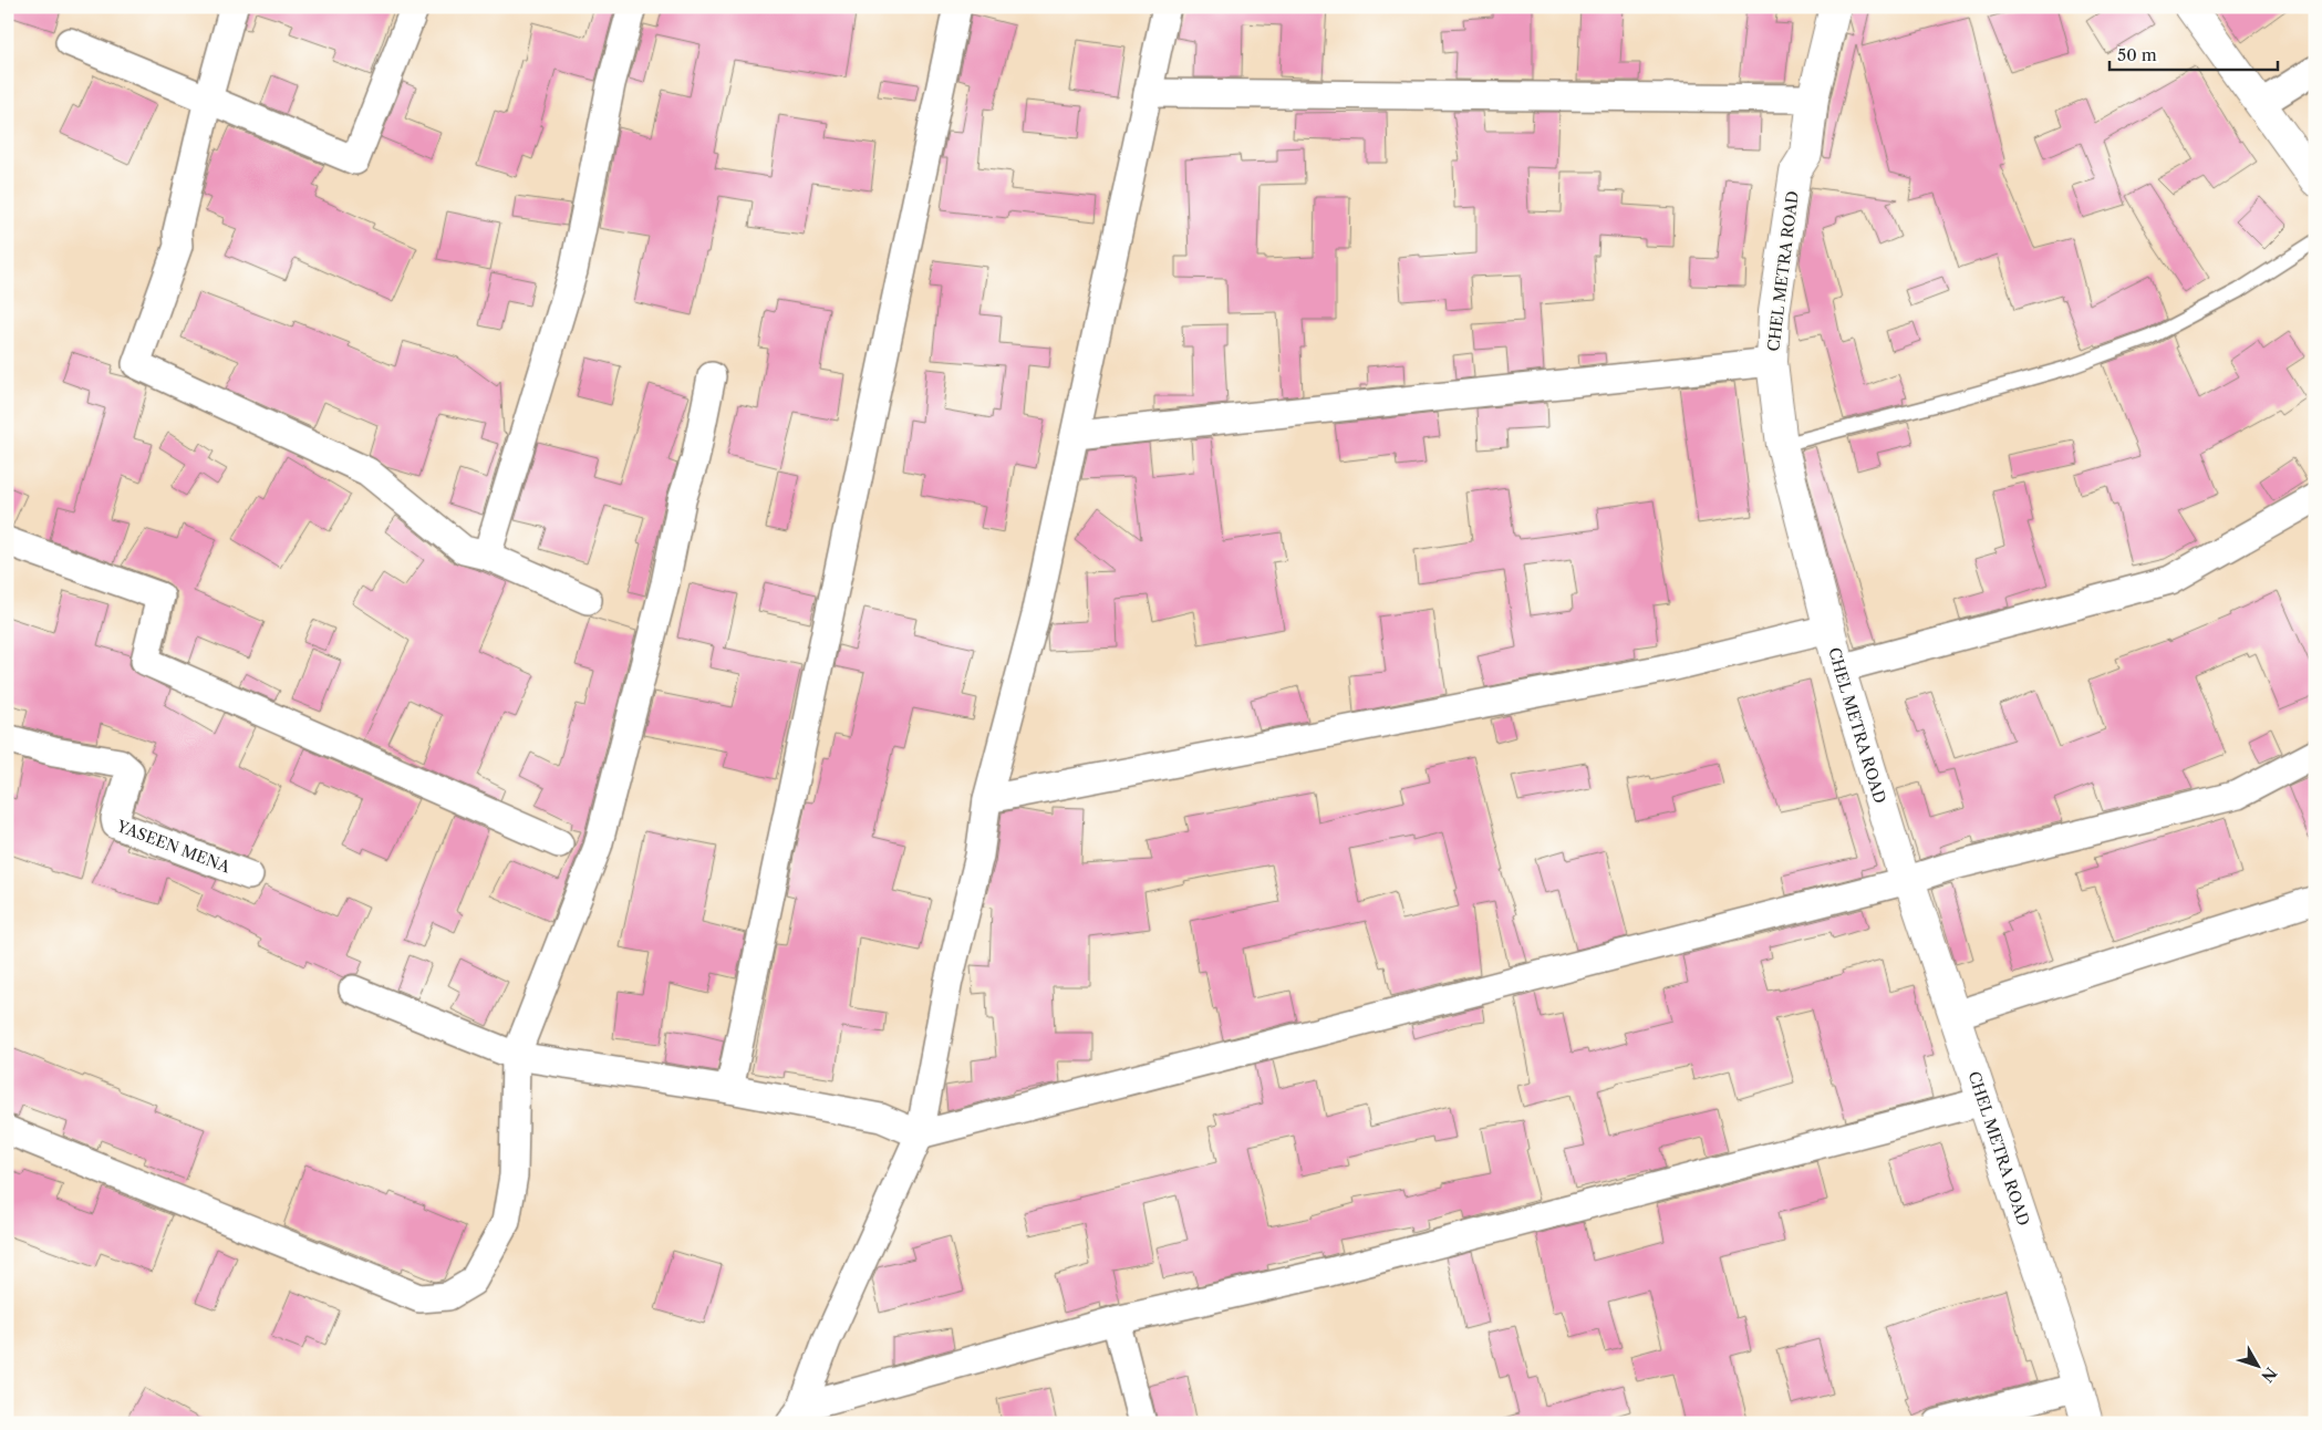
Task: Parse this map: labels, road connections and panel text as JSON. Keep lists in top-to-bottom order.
{
  "streets": {
    "street": ["CHEL METRA ROAD", "YASEEN MENA"]
  },
  "scale_bar": "50 m",
  "north": "bottom right"
}
